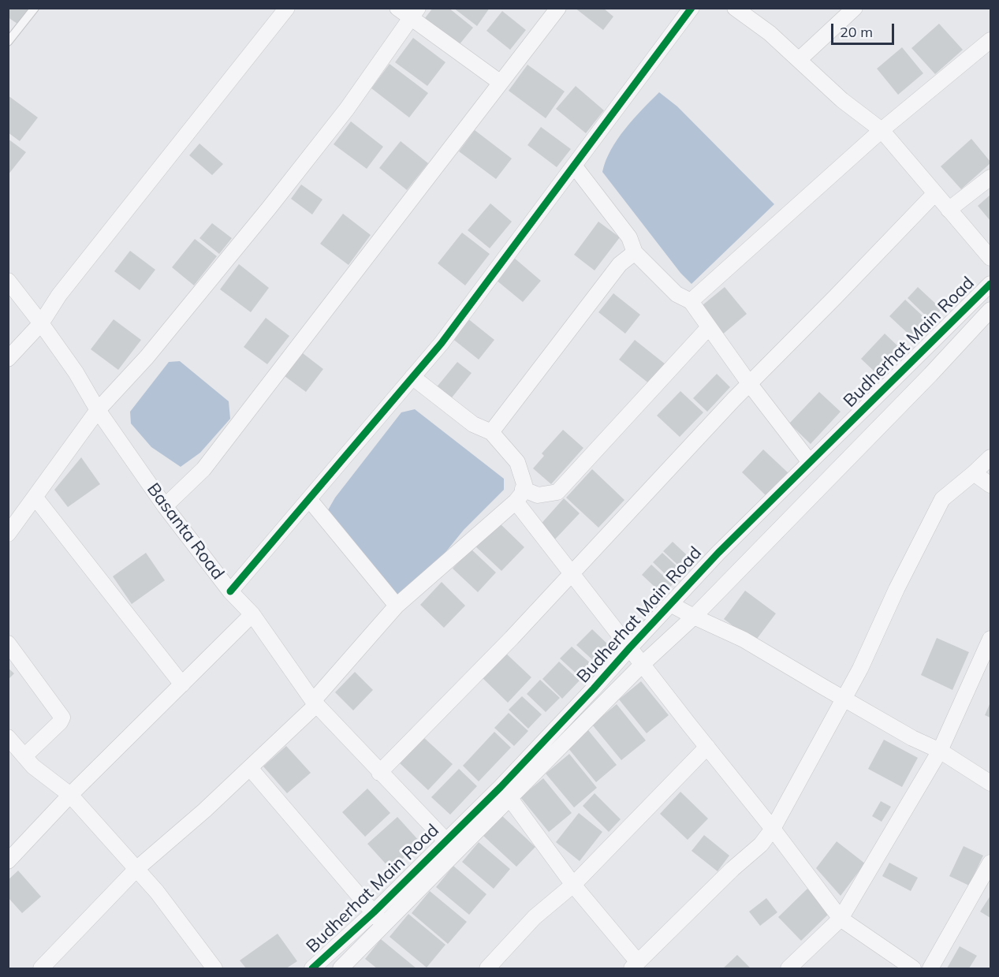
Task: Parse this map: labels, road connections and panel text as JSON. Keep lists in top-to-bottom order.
{
  "streets": {
    "street": ["Budherhat Main Road", "Basanta Road"]
  },
  "crossings": [
    ["Budherhat Main Road", "Basanta Road"]
  ],
  "scale_bar": "20 m"
}
